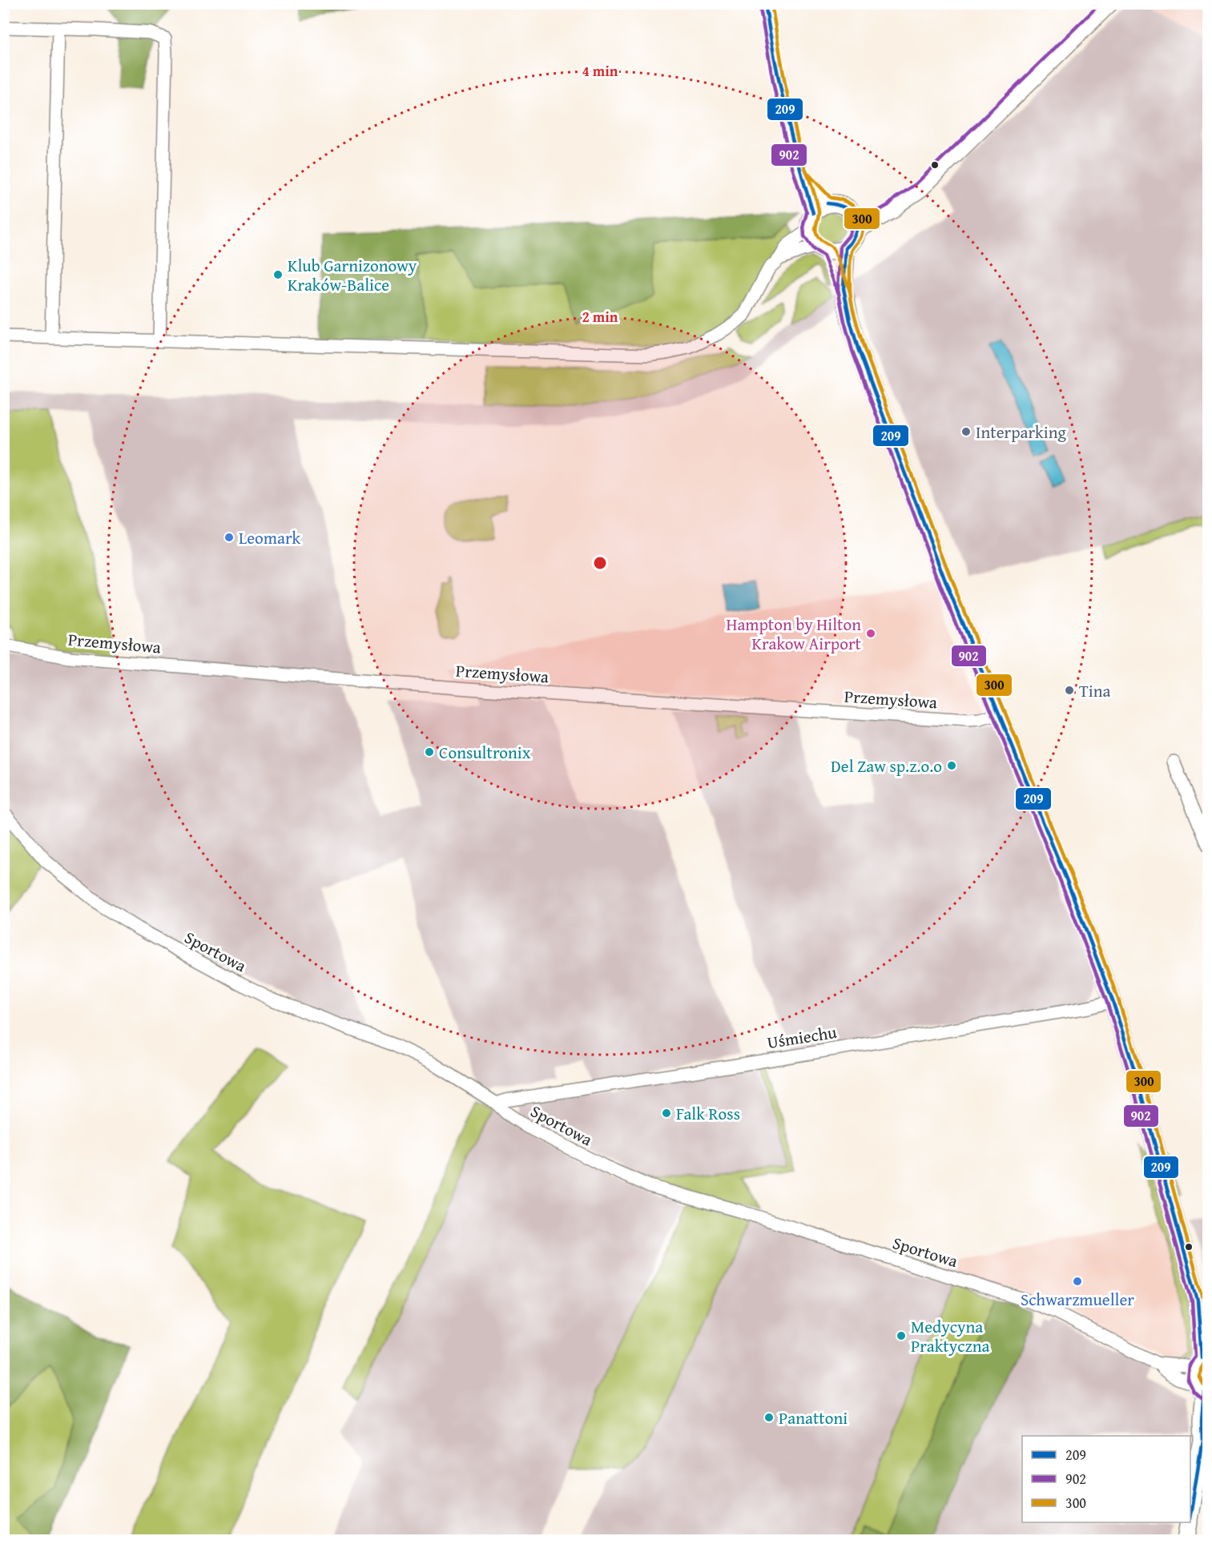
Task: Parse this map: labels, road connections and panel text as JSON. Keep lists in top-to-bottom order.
{
  "streets": {
    "street": ["Przemysłowa", "Sportowa", "Uśmiechu"]
  },
  "crossings": [
    ["Sportowa", "Uśmiechu"]
  ],
  "places": [
    "Klub Garnizonowy Kraków-Balice",
    "Interparking",
    "Leomark",
    "Hampton by Hilton Krakow Airport",
    "Tina",
    "Consultronix",
    "Del Zaw sp.z.o.o",
    "Falk Ross",
    "Schwarzmueller",
    "Medycyna Praktyczna",
    "Panattoni"
  ],
  "lines": ["transit line 209", "transit line 902", "transit line 300"],
  "legend": ["209", "902", "300"],
  "rings": ["4 min", "2 min"]
}
